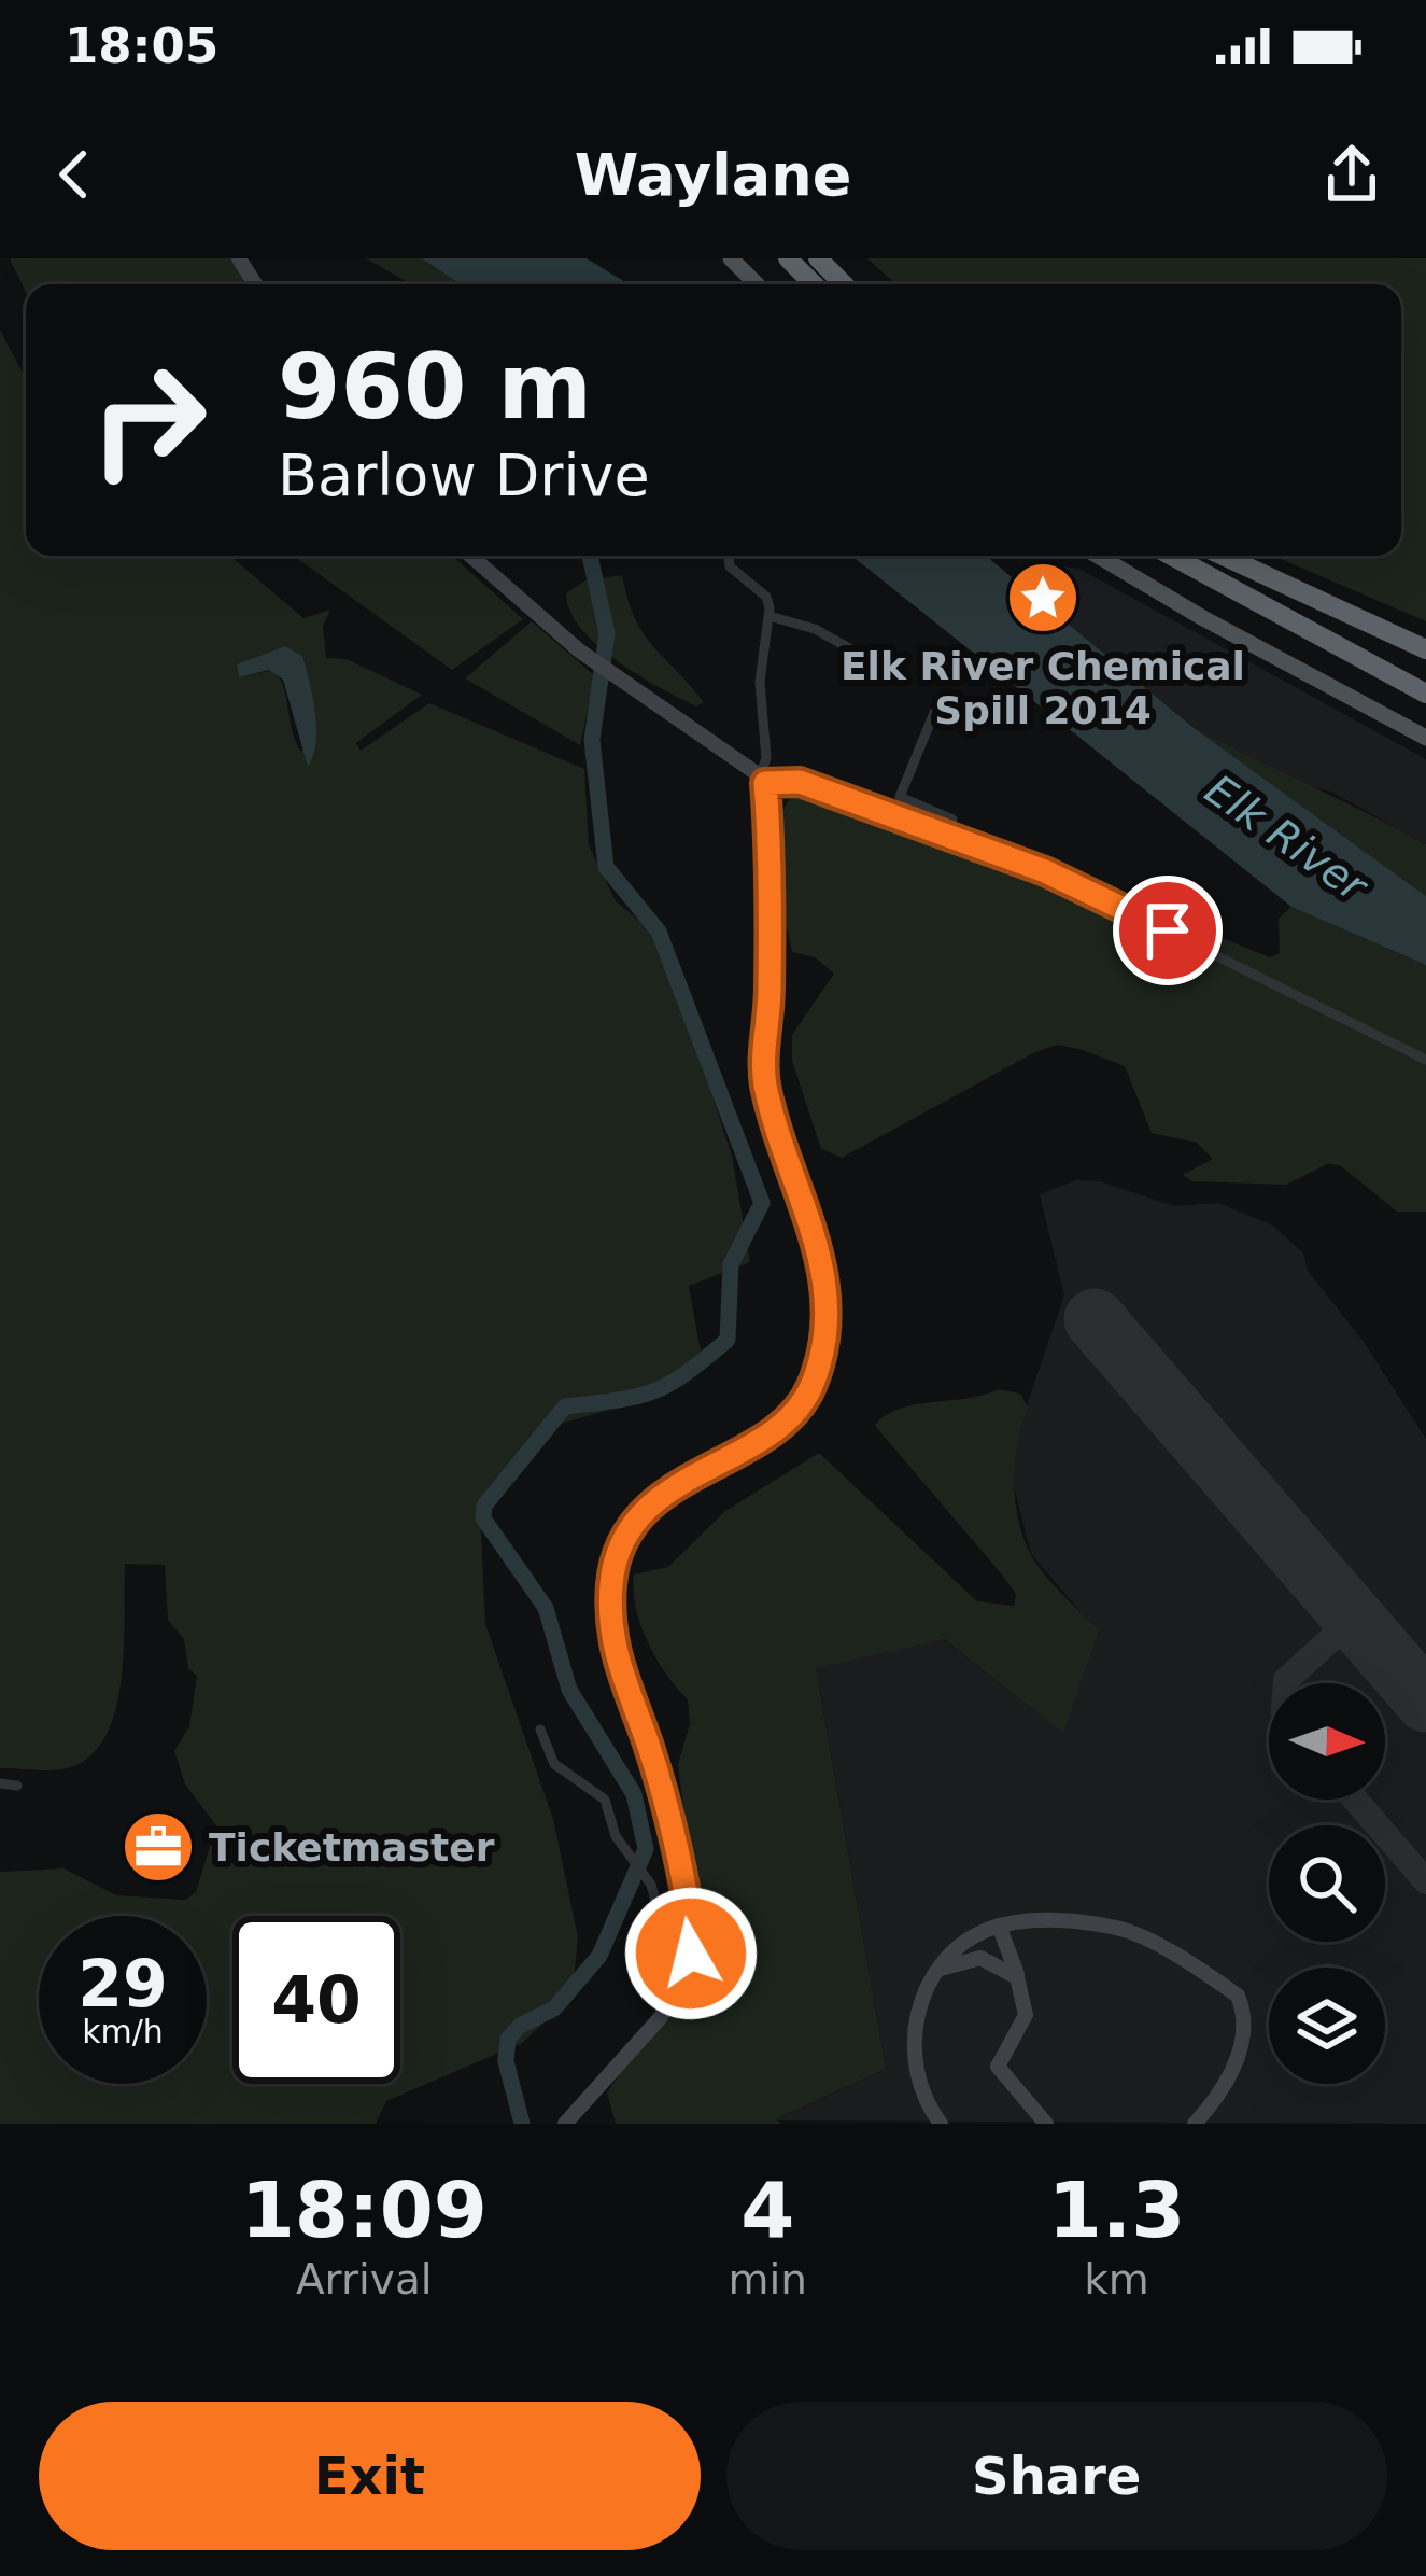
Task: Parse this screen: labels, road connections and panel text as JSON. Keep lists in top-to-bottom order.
{
  "water": ["Elk River"],
  "places": {
    "place": ["Elk River Chemical Spill 2014"],
    "office": ["Ticketmaster"]
  },
  "north": "right",
  "page": {
    "status": "18:05",
    "header": "Waylane",
    "turn": ["960 m", "Barlow Drive"],
    "speed": "29 km/h",
    "limit": "40",
    "eta": [
      "18:09",
      "Arrival",
      "4",
      "min",
      "1.3",
      "km"
    ],
    "buttons": ["Exit", "Share"]
  }
}
